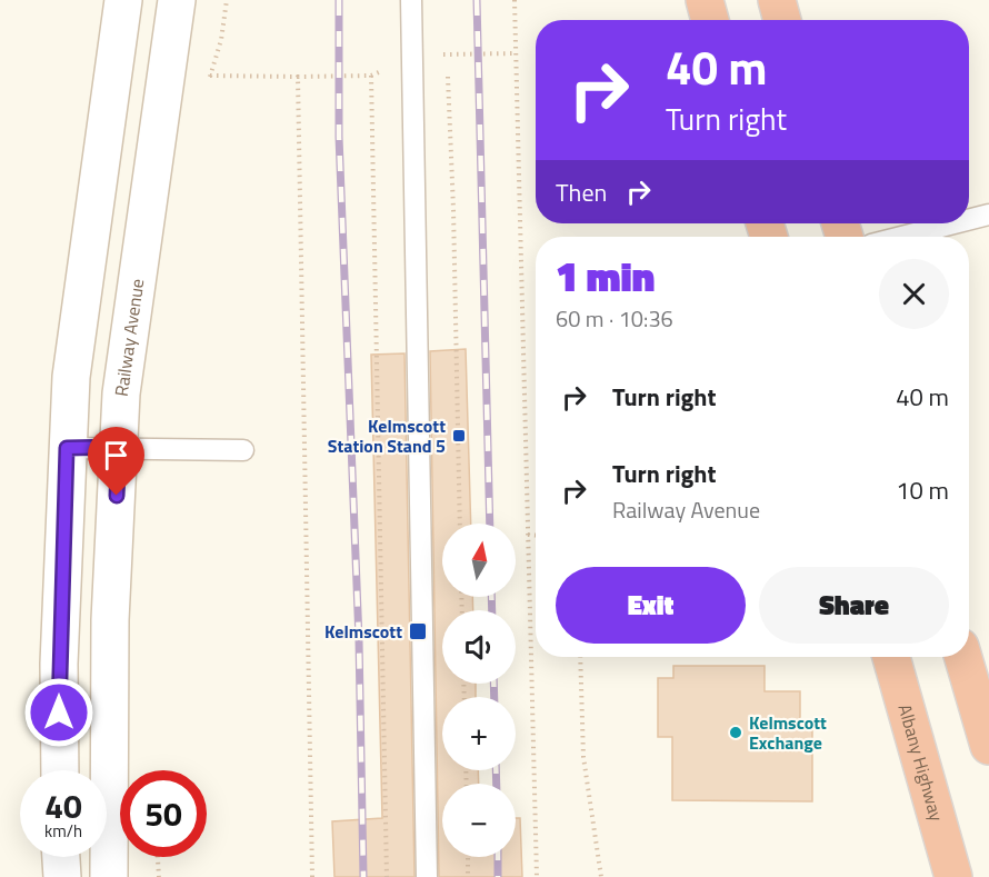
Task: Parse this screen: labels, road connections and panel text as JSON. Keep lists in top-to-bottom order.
{
  "streets": {
    "highway": ["Albany Highway"],
    "main road": ["Railway Avenue"]
  },
  "places": {
    "transit": ["Kelmscott Station Stand 5", "Kelmscott"],
    "other": ["Kelmscott Exchange"]
  },
  "north": "top",
  "page": {
    "turn": ["40 m", "Turn right"],
    "then": "Then",
    "heading": ["1 min", "60 m · 10:36"],
    "list": [
      {
        "name": "Turn right",
        "value": "40 m"
      },
      {
        "name": "Turn right",
        "note": "Railway Avenue",
        "value": "10 m"
      }
    ],
    "map_buttons": ["+", "−"],
    "buttons": ["Exit", "Share"],
    "speed": "40 km/h",
    "limit": "50"
  }
}
